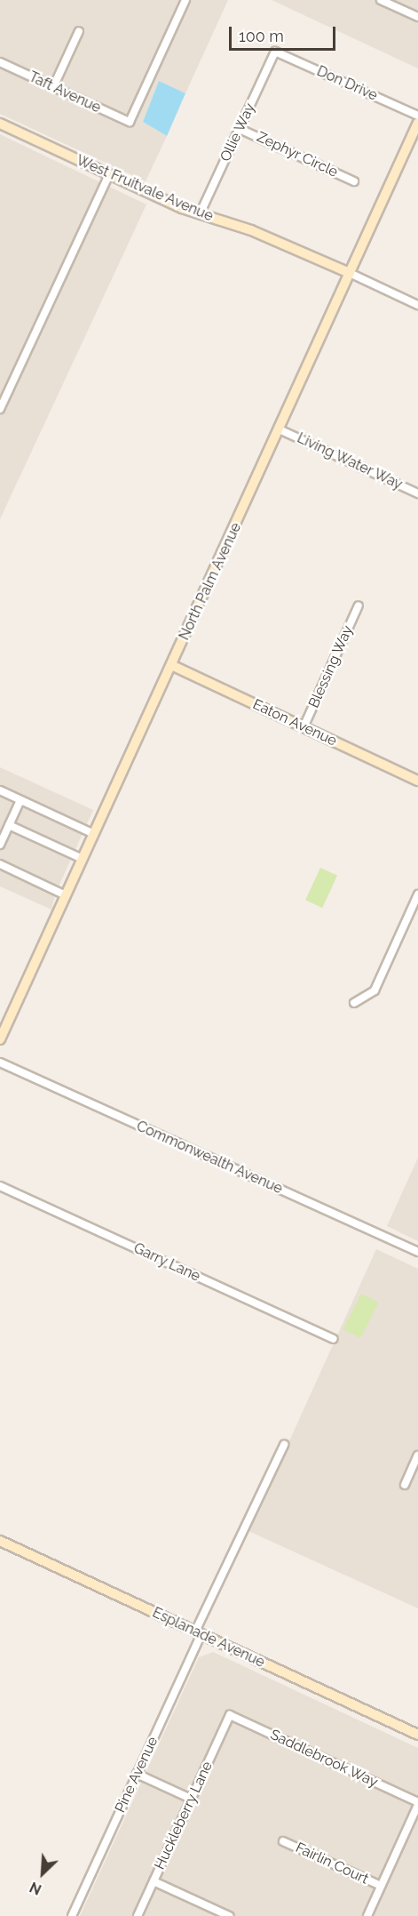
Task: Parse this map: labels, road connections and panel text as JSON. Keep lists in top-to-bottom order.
{
  "streets": {
    "street": [
      "Don Drive",
      "Taft Avenue",
      "Ollie Way",
      "Zephyr Circle",
      "West Fruitvale Avenue",
      "Living Water Way",
      "North Palm Avenue",
      "Blessing Way",
      "Eaton Avenue",
      "Commonwealth Avenue",
      "Garry Lane",
      "Esplanade Avenue",
      "Saddlebrook Way",
      "Pine Avenue",
      "Huckleberry Lane",
      "Fairlin Court"
    ]
  },
  "crossings": [
    ["Don Drive", "Ollie Way"],
    ["Ollie Way", "Zephyr Circle"],
    ["Ollie Way", "West Fruitvale Avenue"],
    ["West Fruitvale Avenue", "North Palm Avenue"],
    ["Living Water Way", "North Palm Avenue"],
    ["North Palm Avenue", "Eaton Avenue"],
    ["Blessing Way", "Eaton Avenue"],
    ["Esplanade Avenue", "Pine Avenue"],
    ["Saddlebrook Way", "Huckleberry Lane"]
  ],
  "scale_bar": "100 m",
  "north": "bottom left"
}
